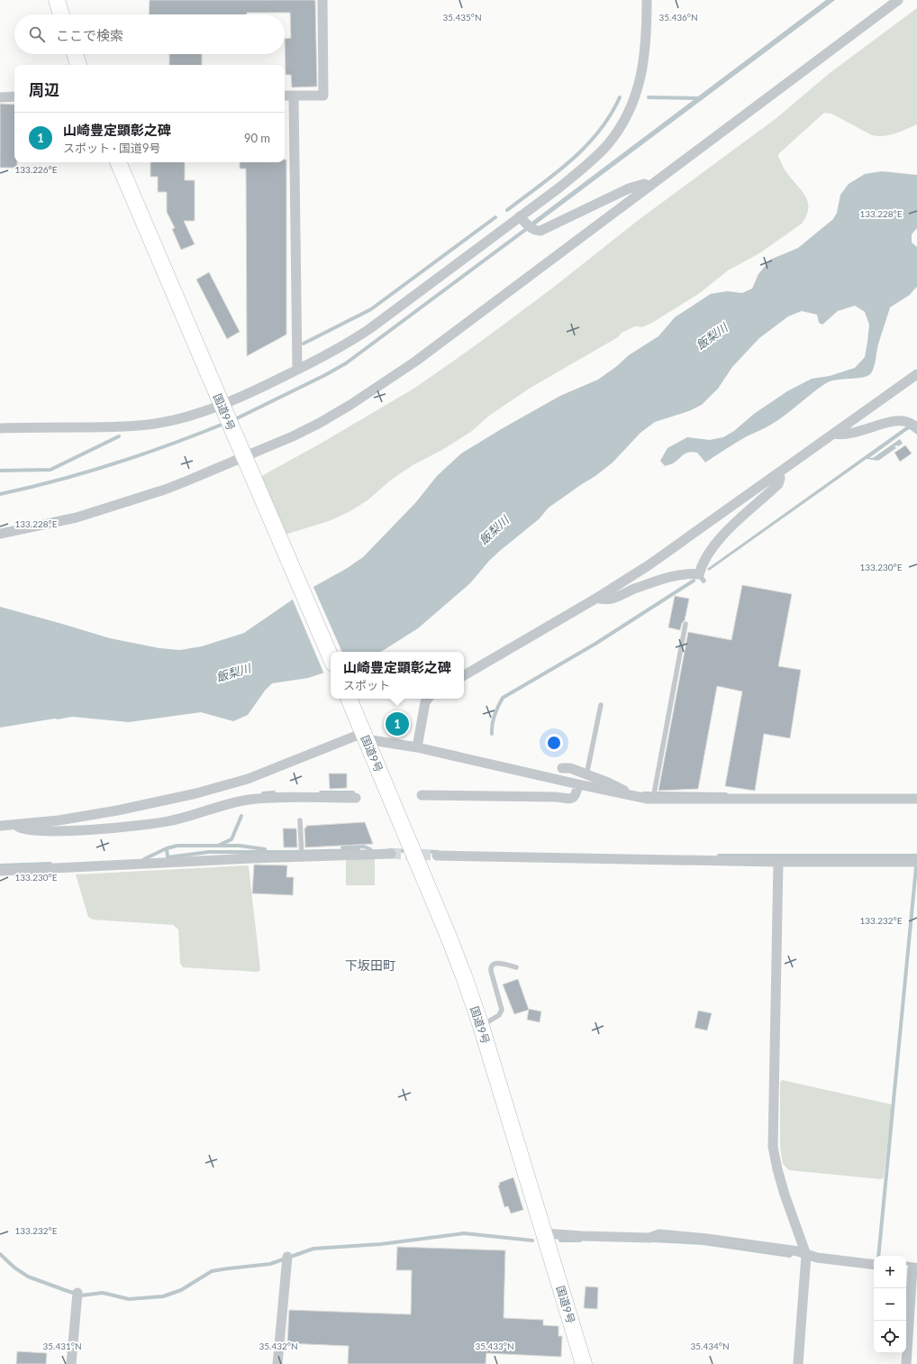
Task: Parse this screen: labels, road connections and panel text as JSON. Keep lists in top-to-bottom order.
{
  "streets": {
    "highway": ["国道9号"]
  },
  "districts": ["下坂田町"],
  "water": ["飯梨川"],
  "page": {
    "search": "ここで検索",
    "heading": "周辺",
    "list": [
      {
        "mark": "1",
        "name": "山崎豊定顕彰之碑",
        "note": "スポット · 国道9号",
        "value": "90 m"
      }
    ],
    "popup": ["山崎豊定顕彰之碑", "スポット"],
    "pins": "1",
    "map_buttons": ["+", "−"]
  },
  "coordinates": [
    "35.435°N",
    "35.436°N",
    "133.226°E",
    "133.228°E",
    "133.230°E",
    "133.232°E",
    "35.431°N",
    "35.432°N",
    "35.433°N",
    "35.434°N"
  ]
}
